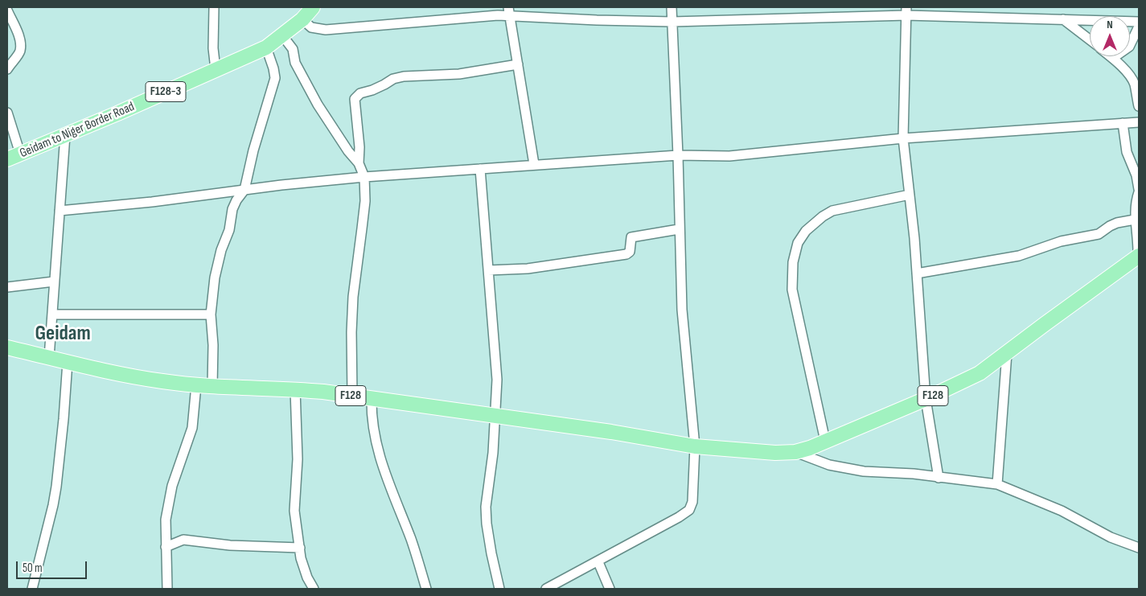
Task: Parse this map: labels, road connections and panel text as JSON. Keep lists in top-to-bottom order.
{
  "streets": {
    "main road": ["F128-3", "Geidam to Niger Border Road", "F128"]
  },
  "districts": ["Geidam"],
  "scale_bar": "50 m",
  "north": "top"
}
